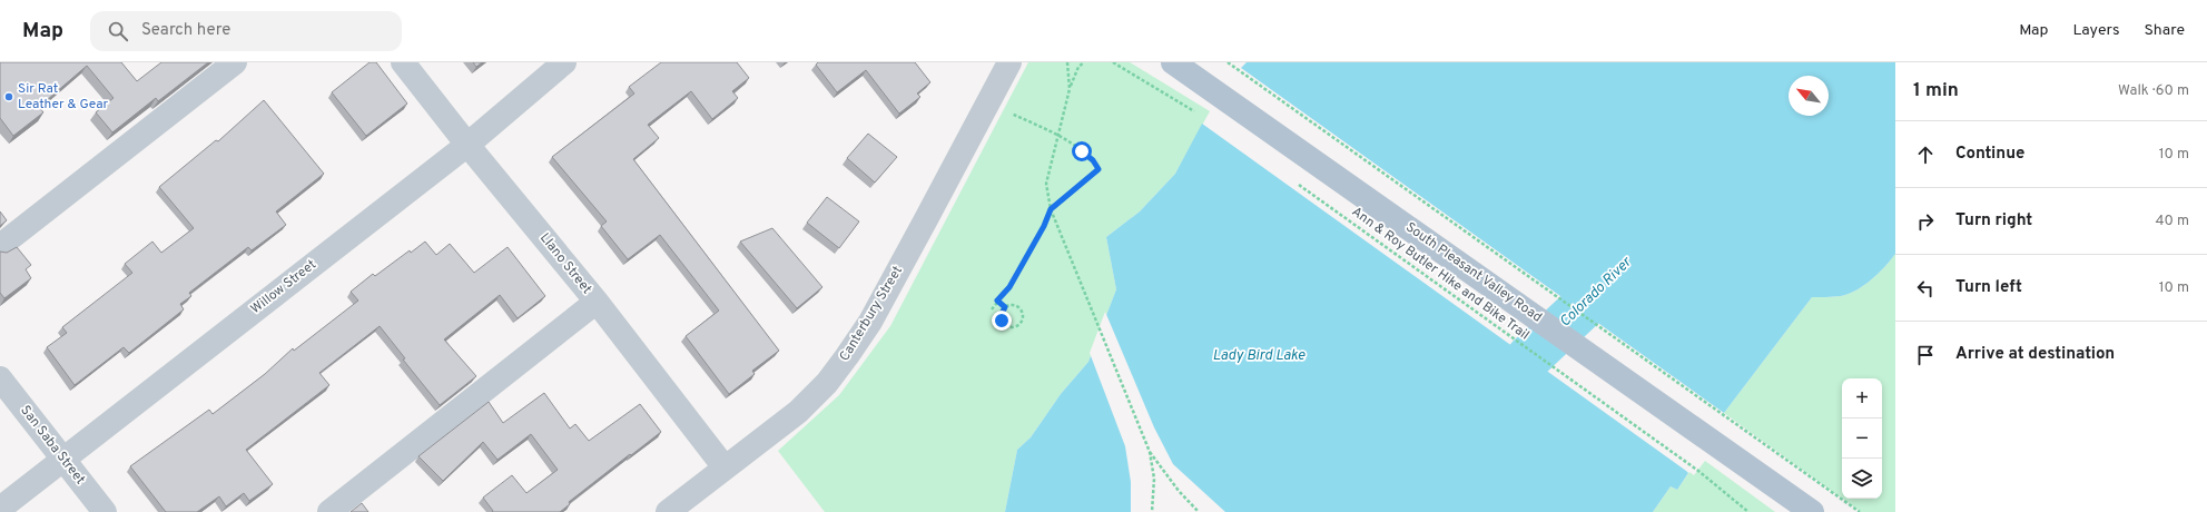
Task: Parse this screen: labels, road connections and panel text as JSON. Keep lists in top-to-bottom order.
{
  "streets": {
    "main road": ["South Pleasant Valley Road"],
    "street": [
      "Llano Street",
      "Willow Street",
      "Canterbury Street",
      "San Saba Street"
    ],
    "path": ["Ann & Roy Butler Hike and Bike Trail"]
  },
  "crossings": [
    ["Llano Street", "Willow Street"],
    ["Llano Street", "Canterbury Street"],
    ["Willow Street", "San Saba Street"]
  ],
  "water": ["Colorado River", "Lady Bird Lake"],
  "places": ["Sir Rat Leather & Gear"],
  "north": "top left",
  "page": {
    "header": "Map",
    "search": "Search here",
    "nav": ["Map", "Layers", "Share"],
    "heading": ["1 min", "Walk · 60 m"],
    "list": [
      ["Continue", "10 m"],
      ["Turn right", "40 m"],
      ["Turn left", "10 m"],
      "Arrive at destination"
    ],
    "map_buttons": ["+", "−"]
  }
}
